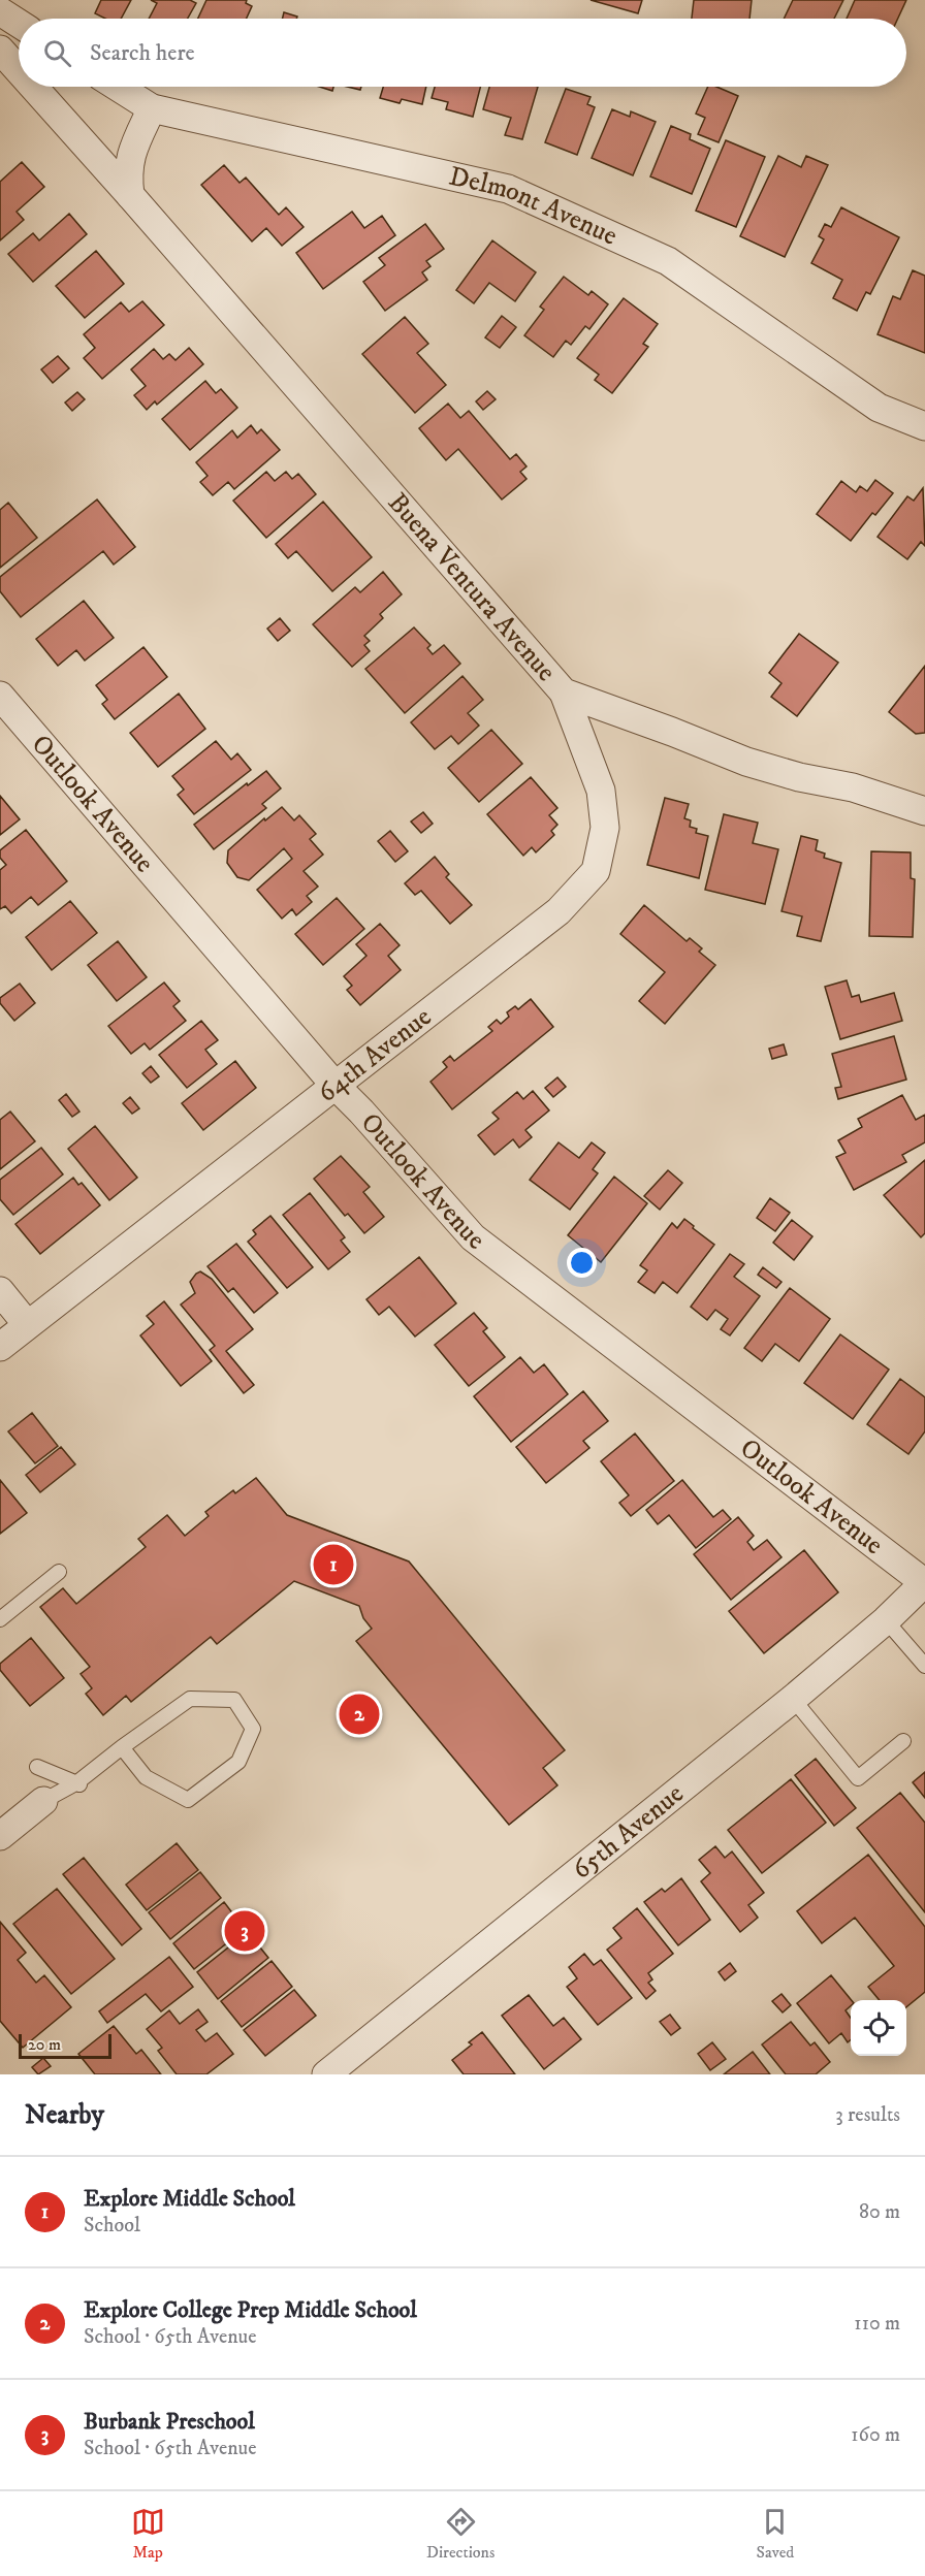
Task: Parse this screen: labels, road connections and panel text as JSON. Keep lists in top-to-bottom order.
{
  "streets": {
    "street": [
      "Delmont Avenue",
      "Buena Ventura Avenue",
      "Outlook Avenue",
      "64th Avenue",
      "65th Avenue"
    ]
  },
  "crossings": [
    ["Buena Ventura Avenue", "64th Avenue"],
    ["Outlook Avenue", "64th Avenue"],
    ["Outlook Avenue", "65th Avenue"]
  ],
  "scale_bar": "20 m",
  "page": {
    "search": "Search here",
    "pins": ["1", "2", "3"],
    "scale": "20 m",
    "heading": ["Nearby", "3 results"],
    "list": [
      {
        "mark": "1",
        "name": "Explore Middle School",
        "note": "School",
        "value": "80 m"
      },
      {
        "mark": "2",
        "name": "Explore College Prep Middle School",
        "note": "School · 65th Avenue",
        "value": "110 m"
      },
      {
        "mark": "3",
        "name": "Burbank Preschool",
        "note": "School · 65th Avenue",
        "value": "160 m"
      }
    ],
    "nav": ["Map", "Directions", "Saved"]
  }
}
